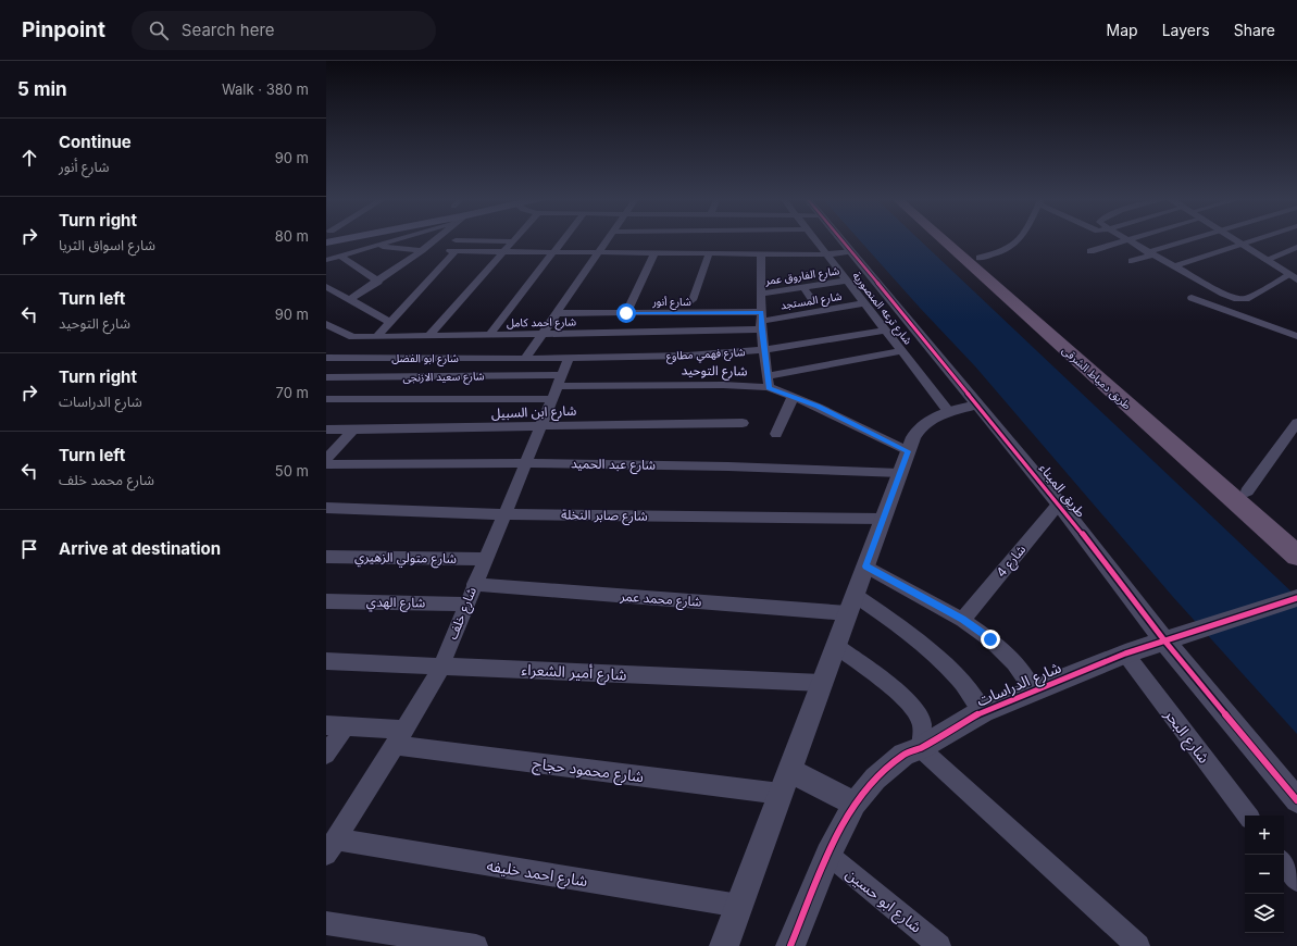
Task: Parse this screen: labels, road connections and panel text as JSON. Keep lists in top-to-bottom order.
{
  "streets": {
    "highway": ["طريق دمياط الشرقى"],
    "street": [
      "شارع الفاروق عمر",
      "شارع المستجد",
      "شارع أنور",
      "شارع ترعه المنصورية",
      "شارع احمد كامل",
      "شارع فهمي مطاوع",
      "شارع ابو الفضل",
      "شارع التوحيد",
      "شارع سعيد الازنجى",
      "شارع ابن السبيل",
      "شارع عبد الحميد",
      "طريق الميناء",
      "شارع صابر النخلة",
      "شارع متولي الزهيري",
      "شارع 4",
      "شارع محمد عمر",
      "شارع الهدي",
      "شارع خلف",
      "شارع أمير الشعراء",
      "شارع الدراسات",
      "شارع البحر",
      "شارع محمود حجاج",
      "شارع احمد خليفه",
      "شارع ابو حسين"
    ]
  },
  "crossings": [
    ["شارع الفاروق عمر", "شارع ترعه المنصورية"],
    ["شارع المستجد", "شارع أنور"],
    ["شارع المستجد", "شارع ترعه المنصورية"],
    ["شارع المستجد", "شارع احمد كامل"],
    ["شارع أنور", "شارع احمد كامل"],
    ["شارع ترعه المنصورية", "شارع فهمي مطاوع"],
    ["شارع فهمي مطاوع", "شارع ابو الفضل"],
    ["شارع فهمي مطاوع", "شارع خلف"],
    ["شارع التوحيد", "شارع سعيد الازنجى"],
    ["شارع التوحيد", "شارع خلف"],
    ["شارع سعيد الازنجى", "شارع خلف"],
    ["شارع ابن السبيل", "شارع خلف"],
    ["شارع عبد الحميد", "شارع خلف"],
    ["طريق الميناء", "شارع 4"],
    ["طريق الميناء", "شارع الدراسات"],
    ["شارع صابر النخلة", "شارع خلف"],
    ["شارع متولي الزهيري", "شارع خلف"],
    ["شارع محمد عمر", "شارع خلف"],
    ["شارع الهدي", "شارع خلف"],
    ["شارع خلف", "شارع أمير الشعراء"],
    ["شارع خلف", "شارع محمود حجاج"],
    ["شارع خلف", "شارع احمد خليفه"],
    ["شارع الدراسات", "شارع البحر"],
    ["شارع الدراسات", "شارع ابو حسين"]
  ],
  "page": {
    "header": "Pinpoint",
    "search": "Search here",
    "nav": ["Map", "Layers", "Share"],
    "heading": ["5 min", "Walk · 380 m"],
    "list": [
      ["Continue", "شارع أنور", "90 m"],
      ["Turn right", "شارع اسواق الثريا", "80 m"],
      ["Turn left", "شارع التوحيد", "90 m"],
      ["Turn right", "شارع الدراسات", "70 m"],
      ["Turn left", "شارع محمد خلف", "50 m"],
      "Arrive at destination"
    ],
    "map_buttons": ["+", "−"]
  }
}
